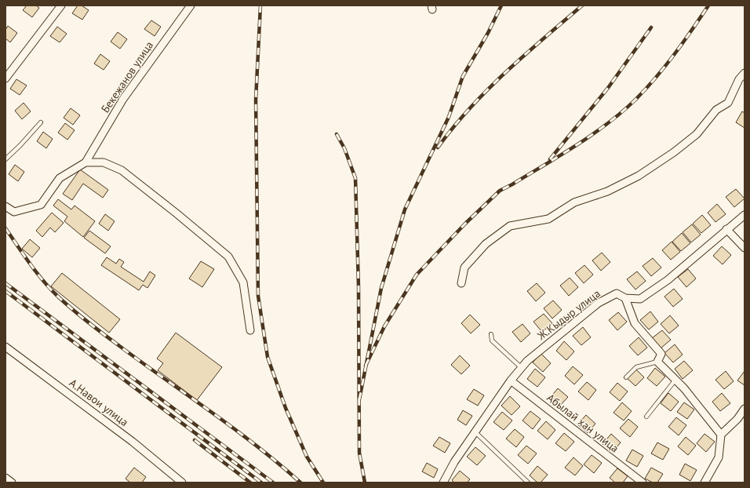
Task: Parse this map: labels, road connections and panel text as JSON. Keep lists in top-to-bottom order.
{
  "streets": {
    "street": [
      "Бекежанов улица",
      "Ж.Кыдыр улица",
      "А.Навои улица",
      "Абылай хан улица"
    ]
  },
  "crossings": [
    ["Ж.Кыдыр улица", "Абылай хан улица"]
  ]
}
